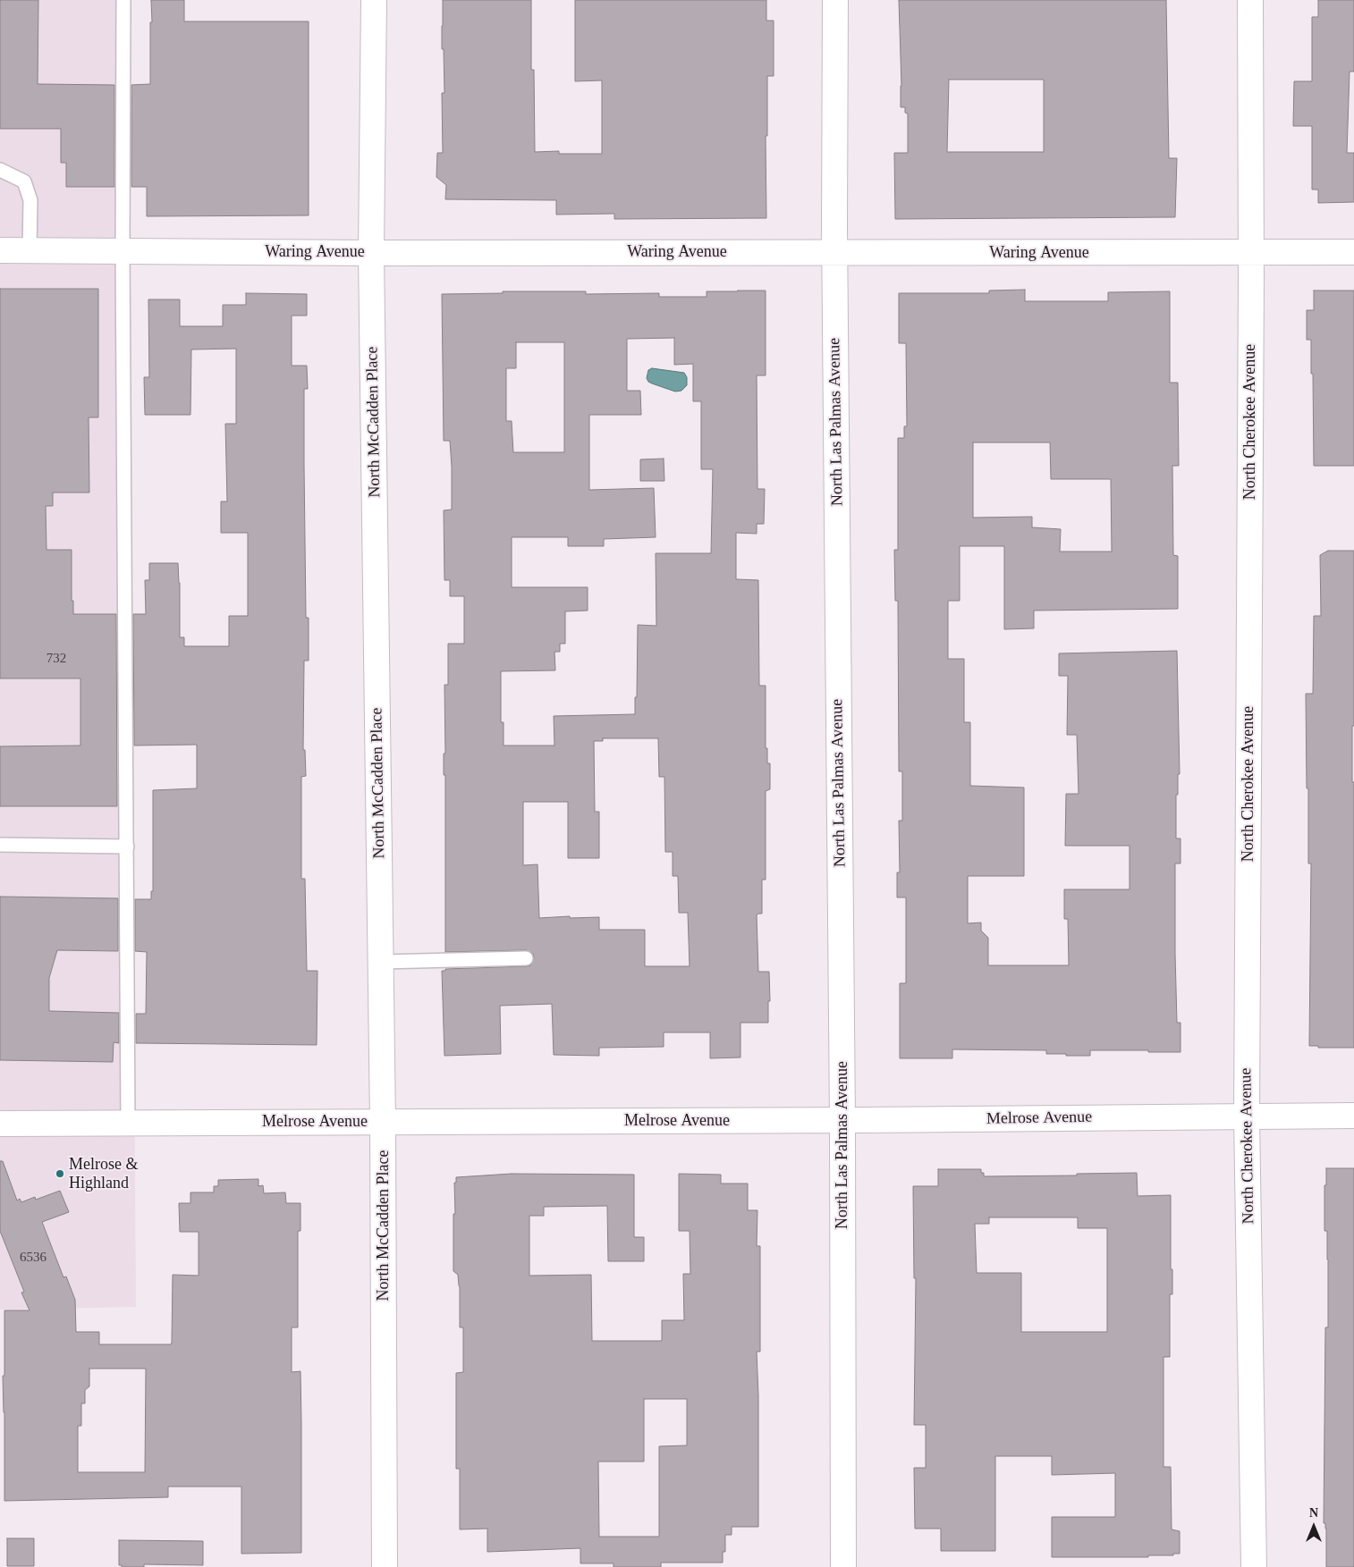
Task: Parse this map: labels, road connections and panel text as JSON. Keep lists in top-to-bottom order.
{
  "streets": {
    "street": [
      "Waring Avenue",
      "North McCadden Place",
      "North Las Palmas Avenue",
      "North Cherokee Avenue",
      "Melrose Avenue"
    ]
  },
  "crossings": [
    ["Waring Avenue", "North McCadden Place"],
    ["Waring Avenue", "North Las Palmas Avenue"],
    ["Waring Avenue", "North Cherokee Avenue"],
    ["North McCadden Place", "Melrose Avenue"],
    ["North Las Palmas Avenue", "Melrose Avenue"],
    ["North Cherokee Avenue", "Melrose Avenue"]
  ],
  "places": ["Melrose & Highland"],
  "house_numbers": ["732", "6536"],
  "north": "top"
}
